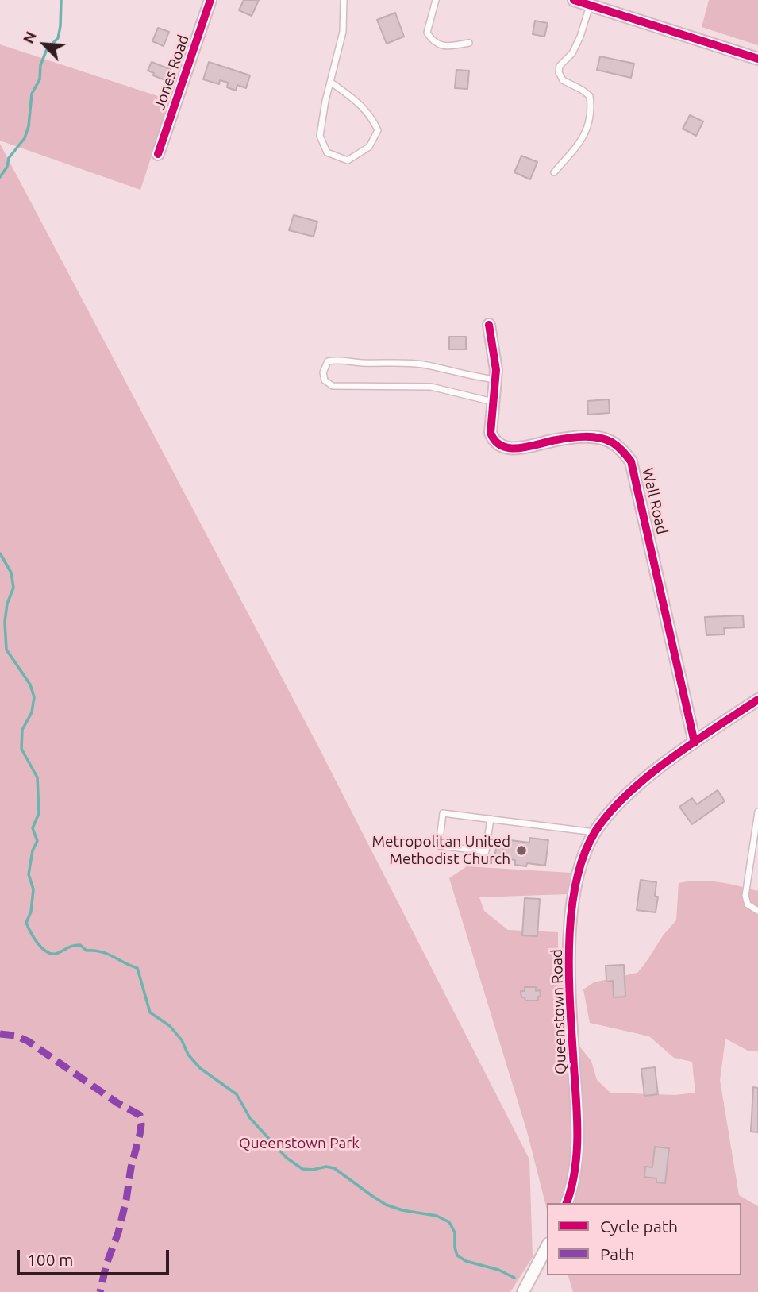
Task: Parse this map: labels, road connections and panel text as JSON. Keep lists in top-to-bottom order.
{
  "streets": {
    "street": ["Jones Road", "Wall Road", "Queenstown Road"]
  },
  "crossings": [
    ["Wall Road", "Queenstown Road"]
  ],
  "parks": ["Queenstown Park"],
  "places": ["Metropolitan United Methodist Church"],
  "legend": ["Cycle path", "Path"],
  "scale_bar": "100 m",
  "north": "top left"
}
